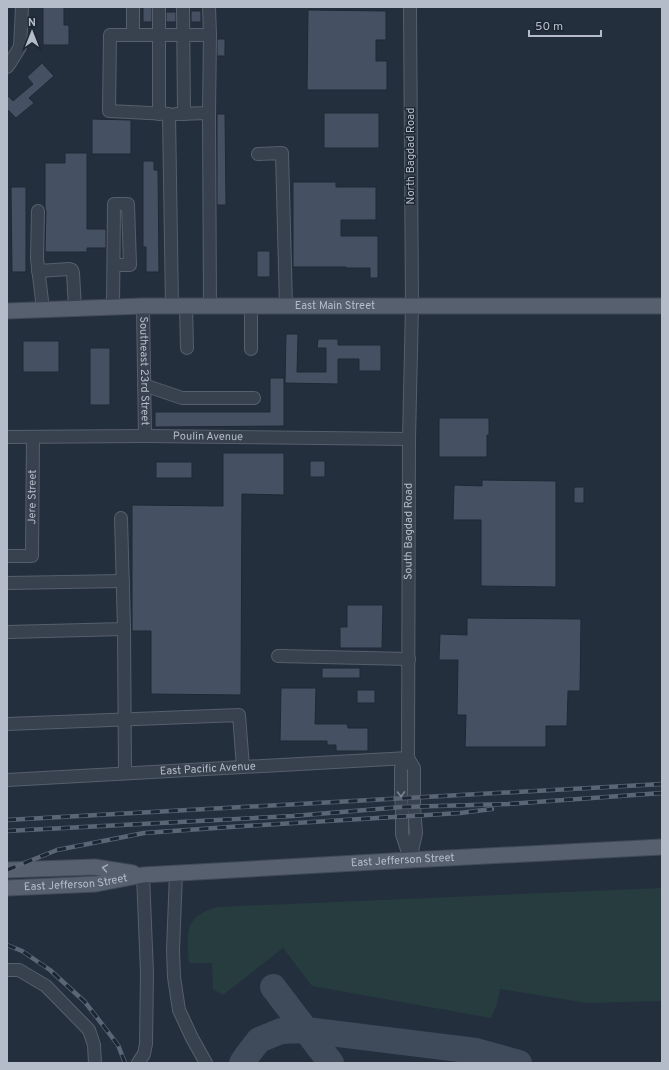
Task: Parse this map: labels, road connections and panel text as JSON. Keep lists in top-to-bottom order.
{
  "streets": {
    "main road": ["East Main Street", "East Jefferson Street"],
    "street": [
      "North Bagdad Road",
      "Southeast 23rd Street",
      "Poulin Avenue",
      "Jere Street",
      "South Bagdad Road",
      "East Pacific Avenue"
    ]
  },
  "crossings": [
    ["North Bagdad Road", "East Main Street"],
    ["North Bagdad Road", "South Bagdad Road"],
    ["East Main Street", "Southeast 23rd Street"],
    ["East Main Street", "South Bagdad Road"],
    ["Southeast 23rd Street", "Poulin Avenue"],
    ["Poulin Avenue", "Jere Street"],
    ["Poulin Avenue", "South Bagdad Road"],
    ["South Bagdad Road", "East Pacific Avenue"],
    ["South Bagdad Road", "East Jefferson Street"]
  ],
  "scale_bar": "50 m",
  "north": "top"
}
